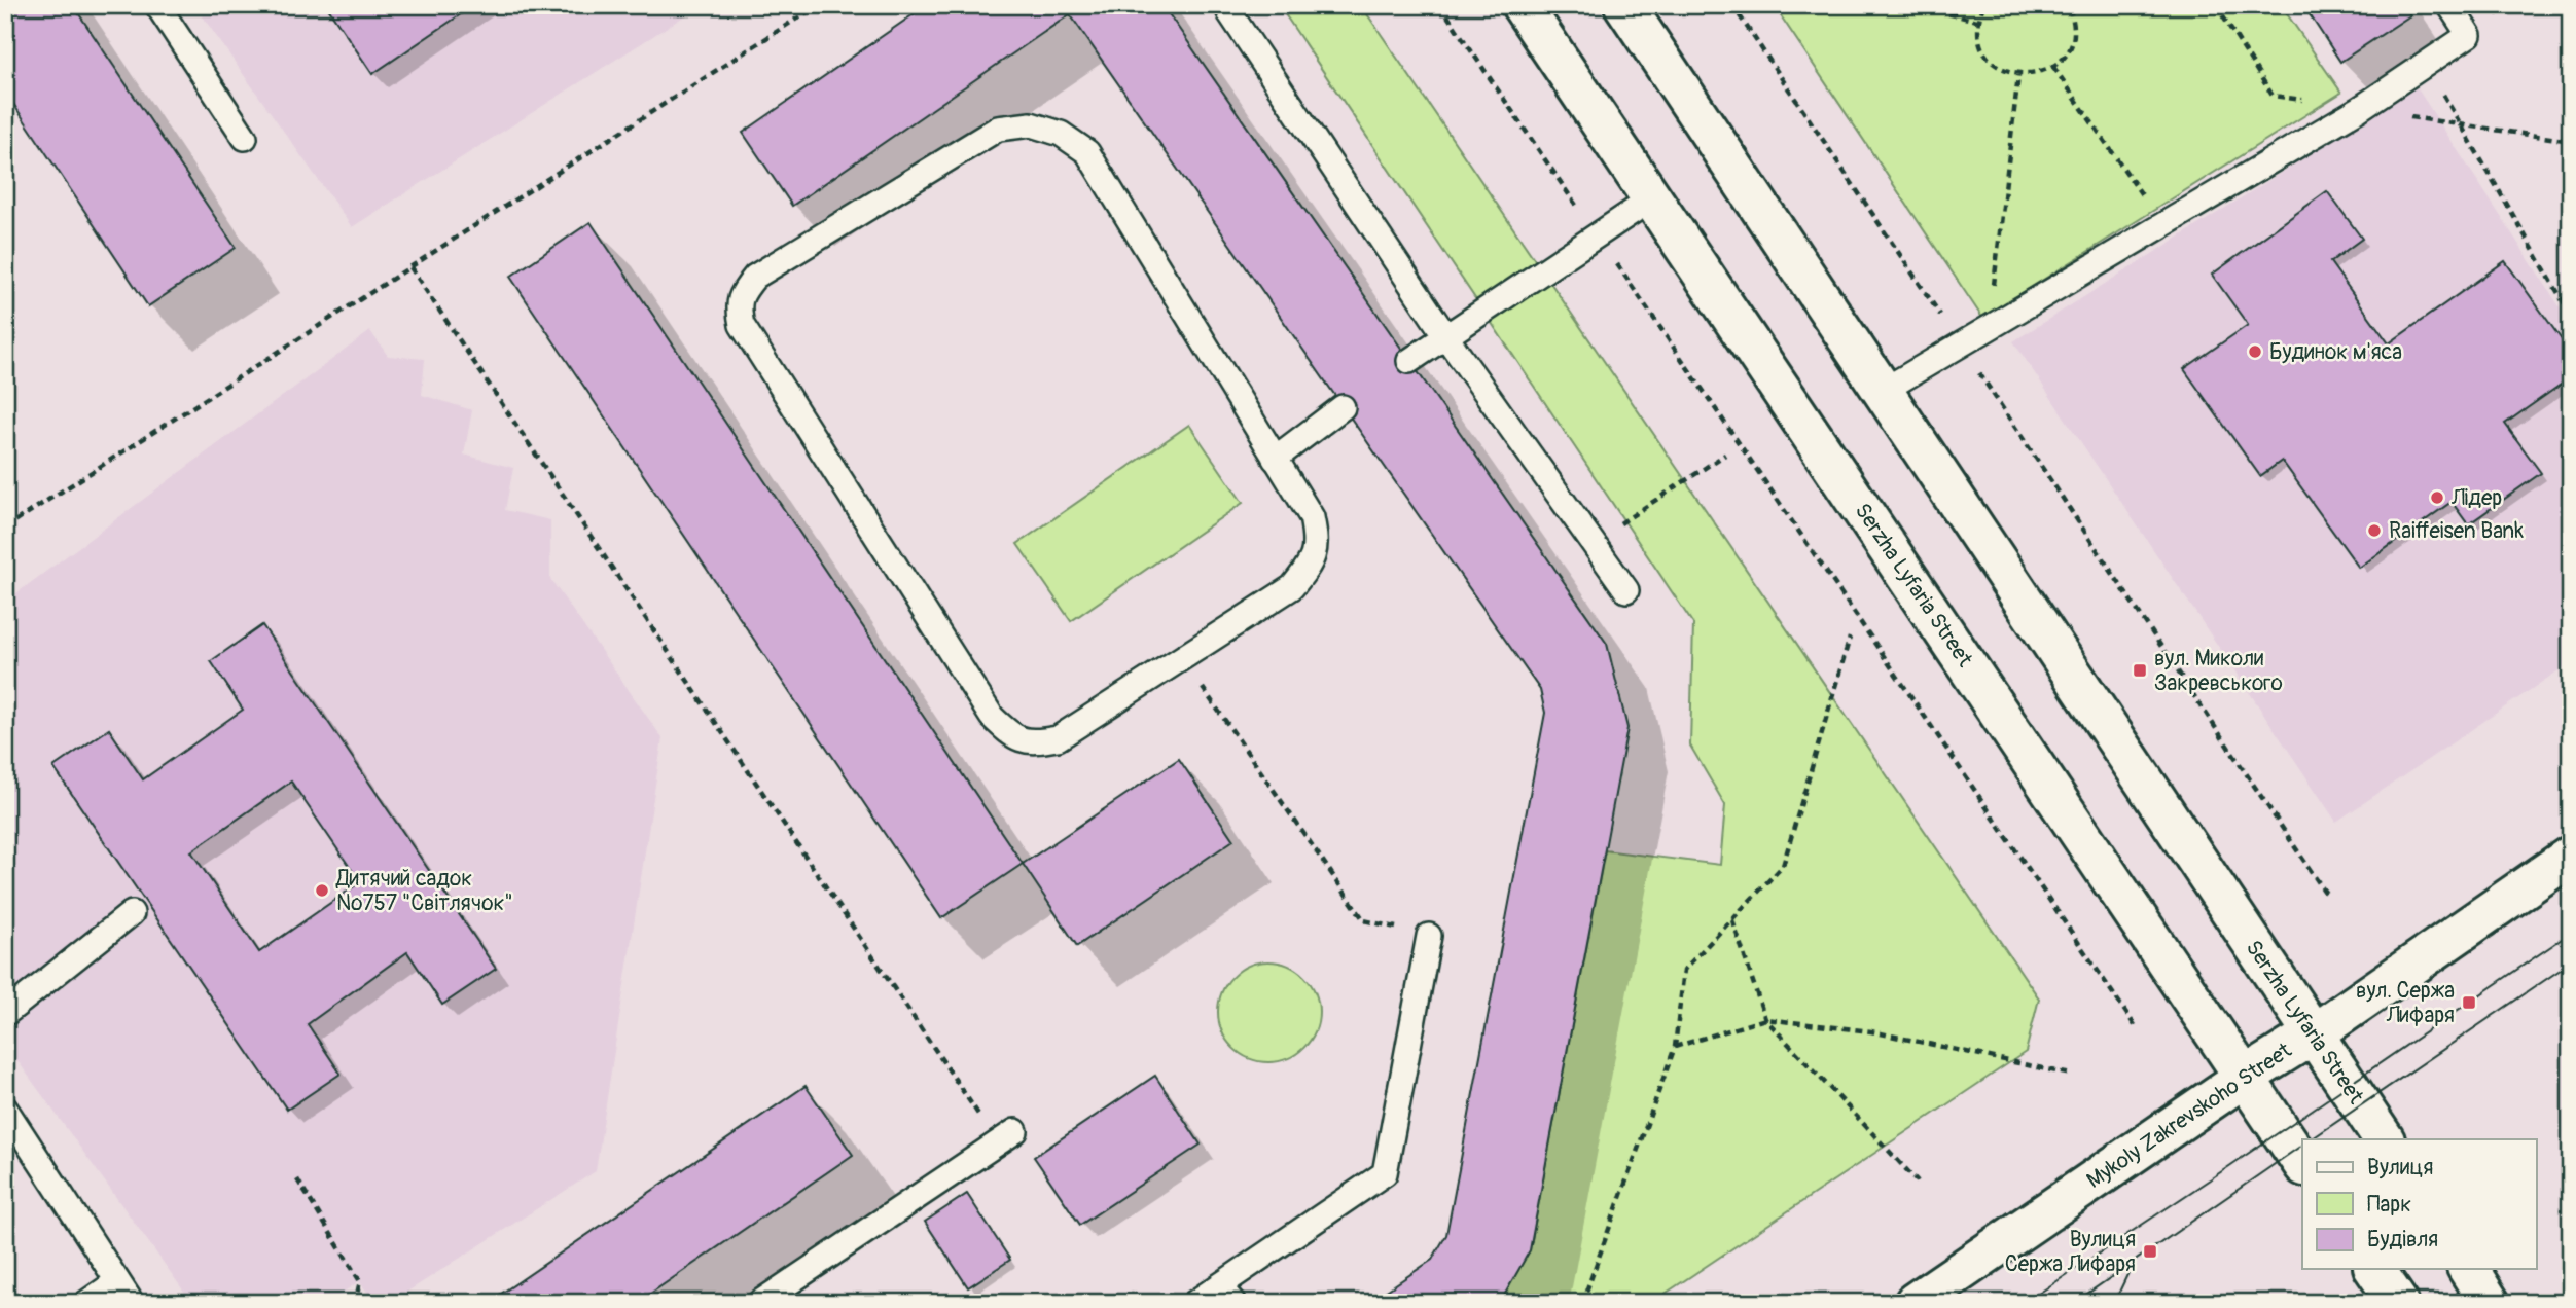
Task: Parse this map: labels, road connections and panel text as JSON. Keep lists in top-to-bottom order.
{
  "streets": {
    "street": ["Serzha Lyfaria Street", "Mykoly Zakrevskoho Street"]
  },
  "crossings": [
    ["Serzha Lyfaria Street", "Mykoly Zakrevskoho Street"]
  ],
  "places": {
    "other": [
      "Будинок м'яса",
      "Лідер",
      "Raiffeisen Bank",
      "Дитячий садок №757 \"Світлячок\""
    ],
    "transit": ["вул. Миколи Закревського", "вул. Сержа Лифаря", "Вулиця Сержа Лифаря"]
  },
  "legend": ["Вулиця", "Парк", "Будівля"]
}
